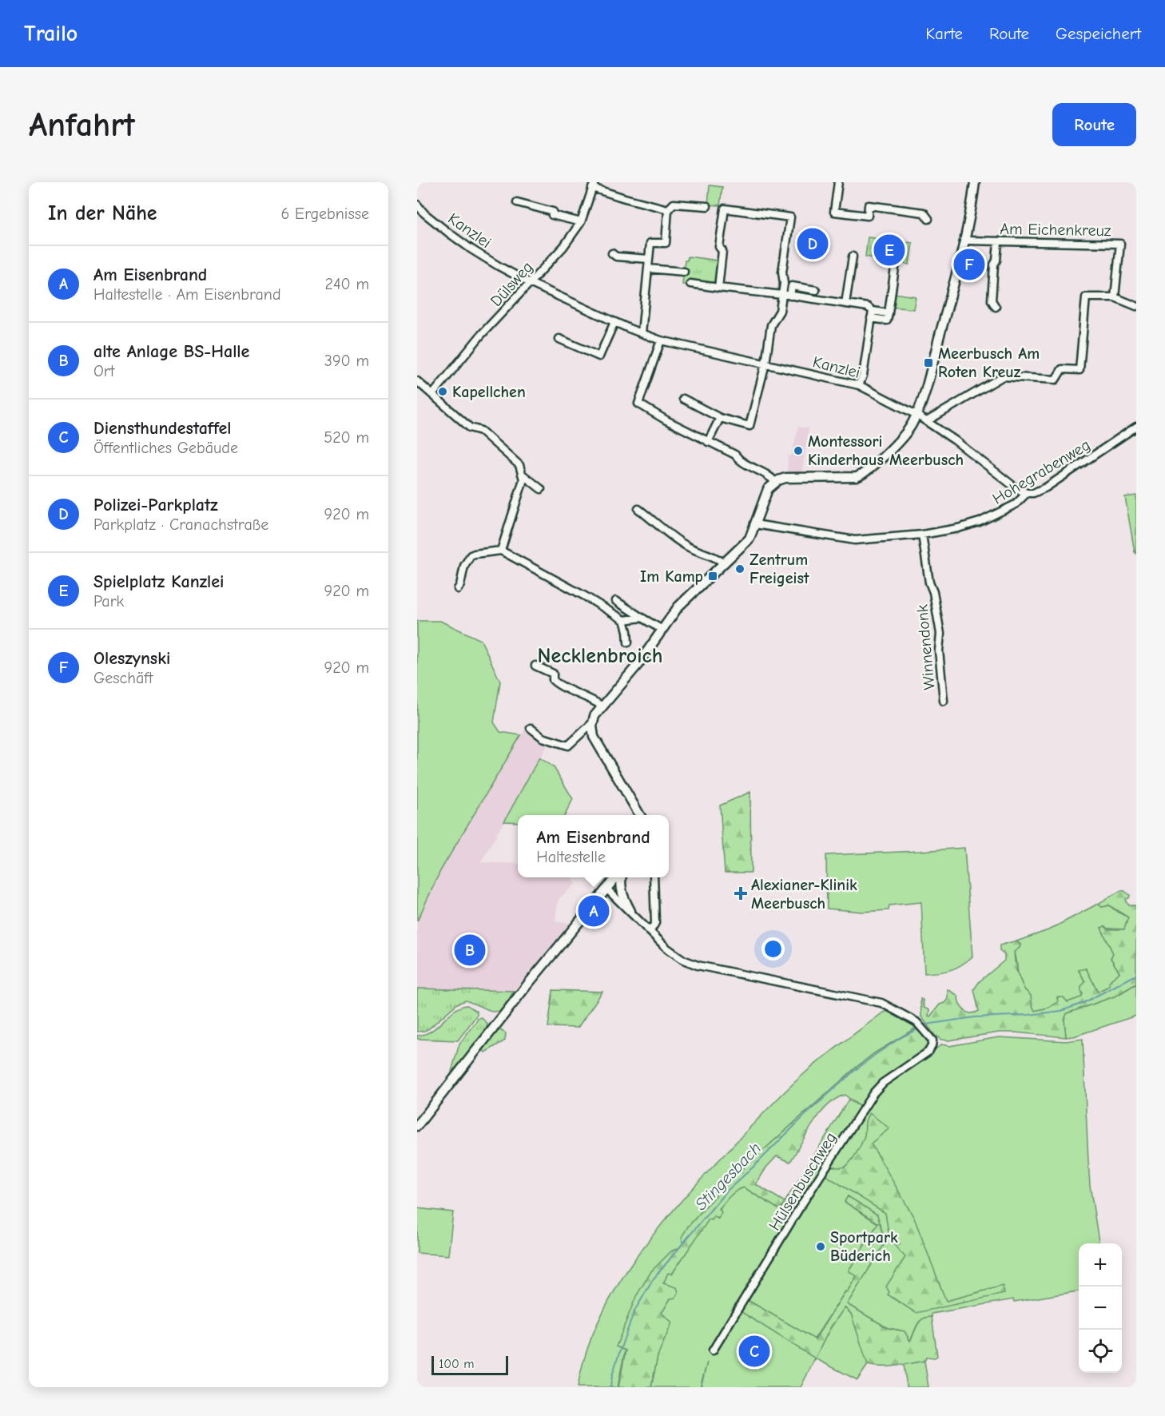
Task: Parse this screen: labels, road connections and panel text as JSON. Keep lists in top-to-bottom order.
{
  "streets": {
    "street": [
      "Am Eichenkreuz",
      "Kanzlei",
      "Dülsweg",
      "Hohegrabenweg",
      "Winnendonk",
      "Hülsenbuschweg"
    ]
  },
  "crossings": [
    ["Kanzlei", "Dülsweg"],
    ["Kanzlei", "Hohegrabenweg"],
    ["Hohegrabenweg", "Winnendonk"]
  ],
  "districts": ["Necklenbroich"],
  "water": ["Stingesbach"],
  "places": {
    "transit": ["Meerbusch Am Roten Kreuz", "Im Kamp"],
    "other": [
      "Kapellchen",
      "Montessori Kinderhaus Meerbusch",
      "Zentrum Freigeist",
      "Sportpark Büderich"
    ],
    "health": ["Alexianer-Klinik Meerbusch"]
  },
  "scale_bar": "100 m",
  "page": {
    "header": "Trailo",
    "nav": ["Karte", "Route", "Gespeichert"],
    "buttons": "Route",
    "title": "Anfahrt",
    "heading": ["In der Nähe", "6 Ergebnisse"],
    "pins": [
      "D",
      "E",
      "F",
      "A",
      "B",
      "C"
    ],
    "list": [
      {
        "mark": "A",
        "name": "Am Eisenbrand",
        "note": "Haltestelle · Am Eisenbrand",
        "value": "240 m"
      },
      {
        "mark": "B",
        "name": "alte Anlage BS-Halle",
        "note": "Ort",
        "value": "390 m"
      },
      {
        "mark": "C",
        "name": "Diensthundestaffel",
        "note": "Öffentliches Gebäude",
        "value": "520 m"
      },
      {
        "mark": "D",
        "name": "Polizei-Parkplatz",
        "note": "Parkplatz · Cranachstraße",
        "value": "920 m"
      },
      {
        "mark": "E",
        "name": "Spielplatz Kanzlei",
        "note": "Park",
        "value": "920 m"
      },
      {
        "mark": "F",
        "name": "Oleszynski",
        "note": "Geschäft",
        "value": "920 m"
      }
    ],
    "popup": ["Am Eisenbrand", "Haltestelle"],
    "map_buttons": ["+", "−"],
    "scale": "100 m"
  }
}
